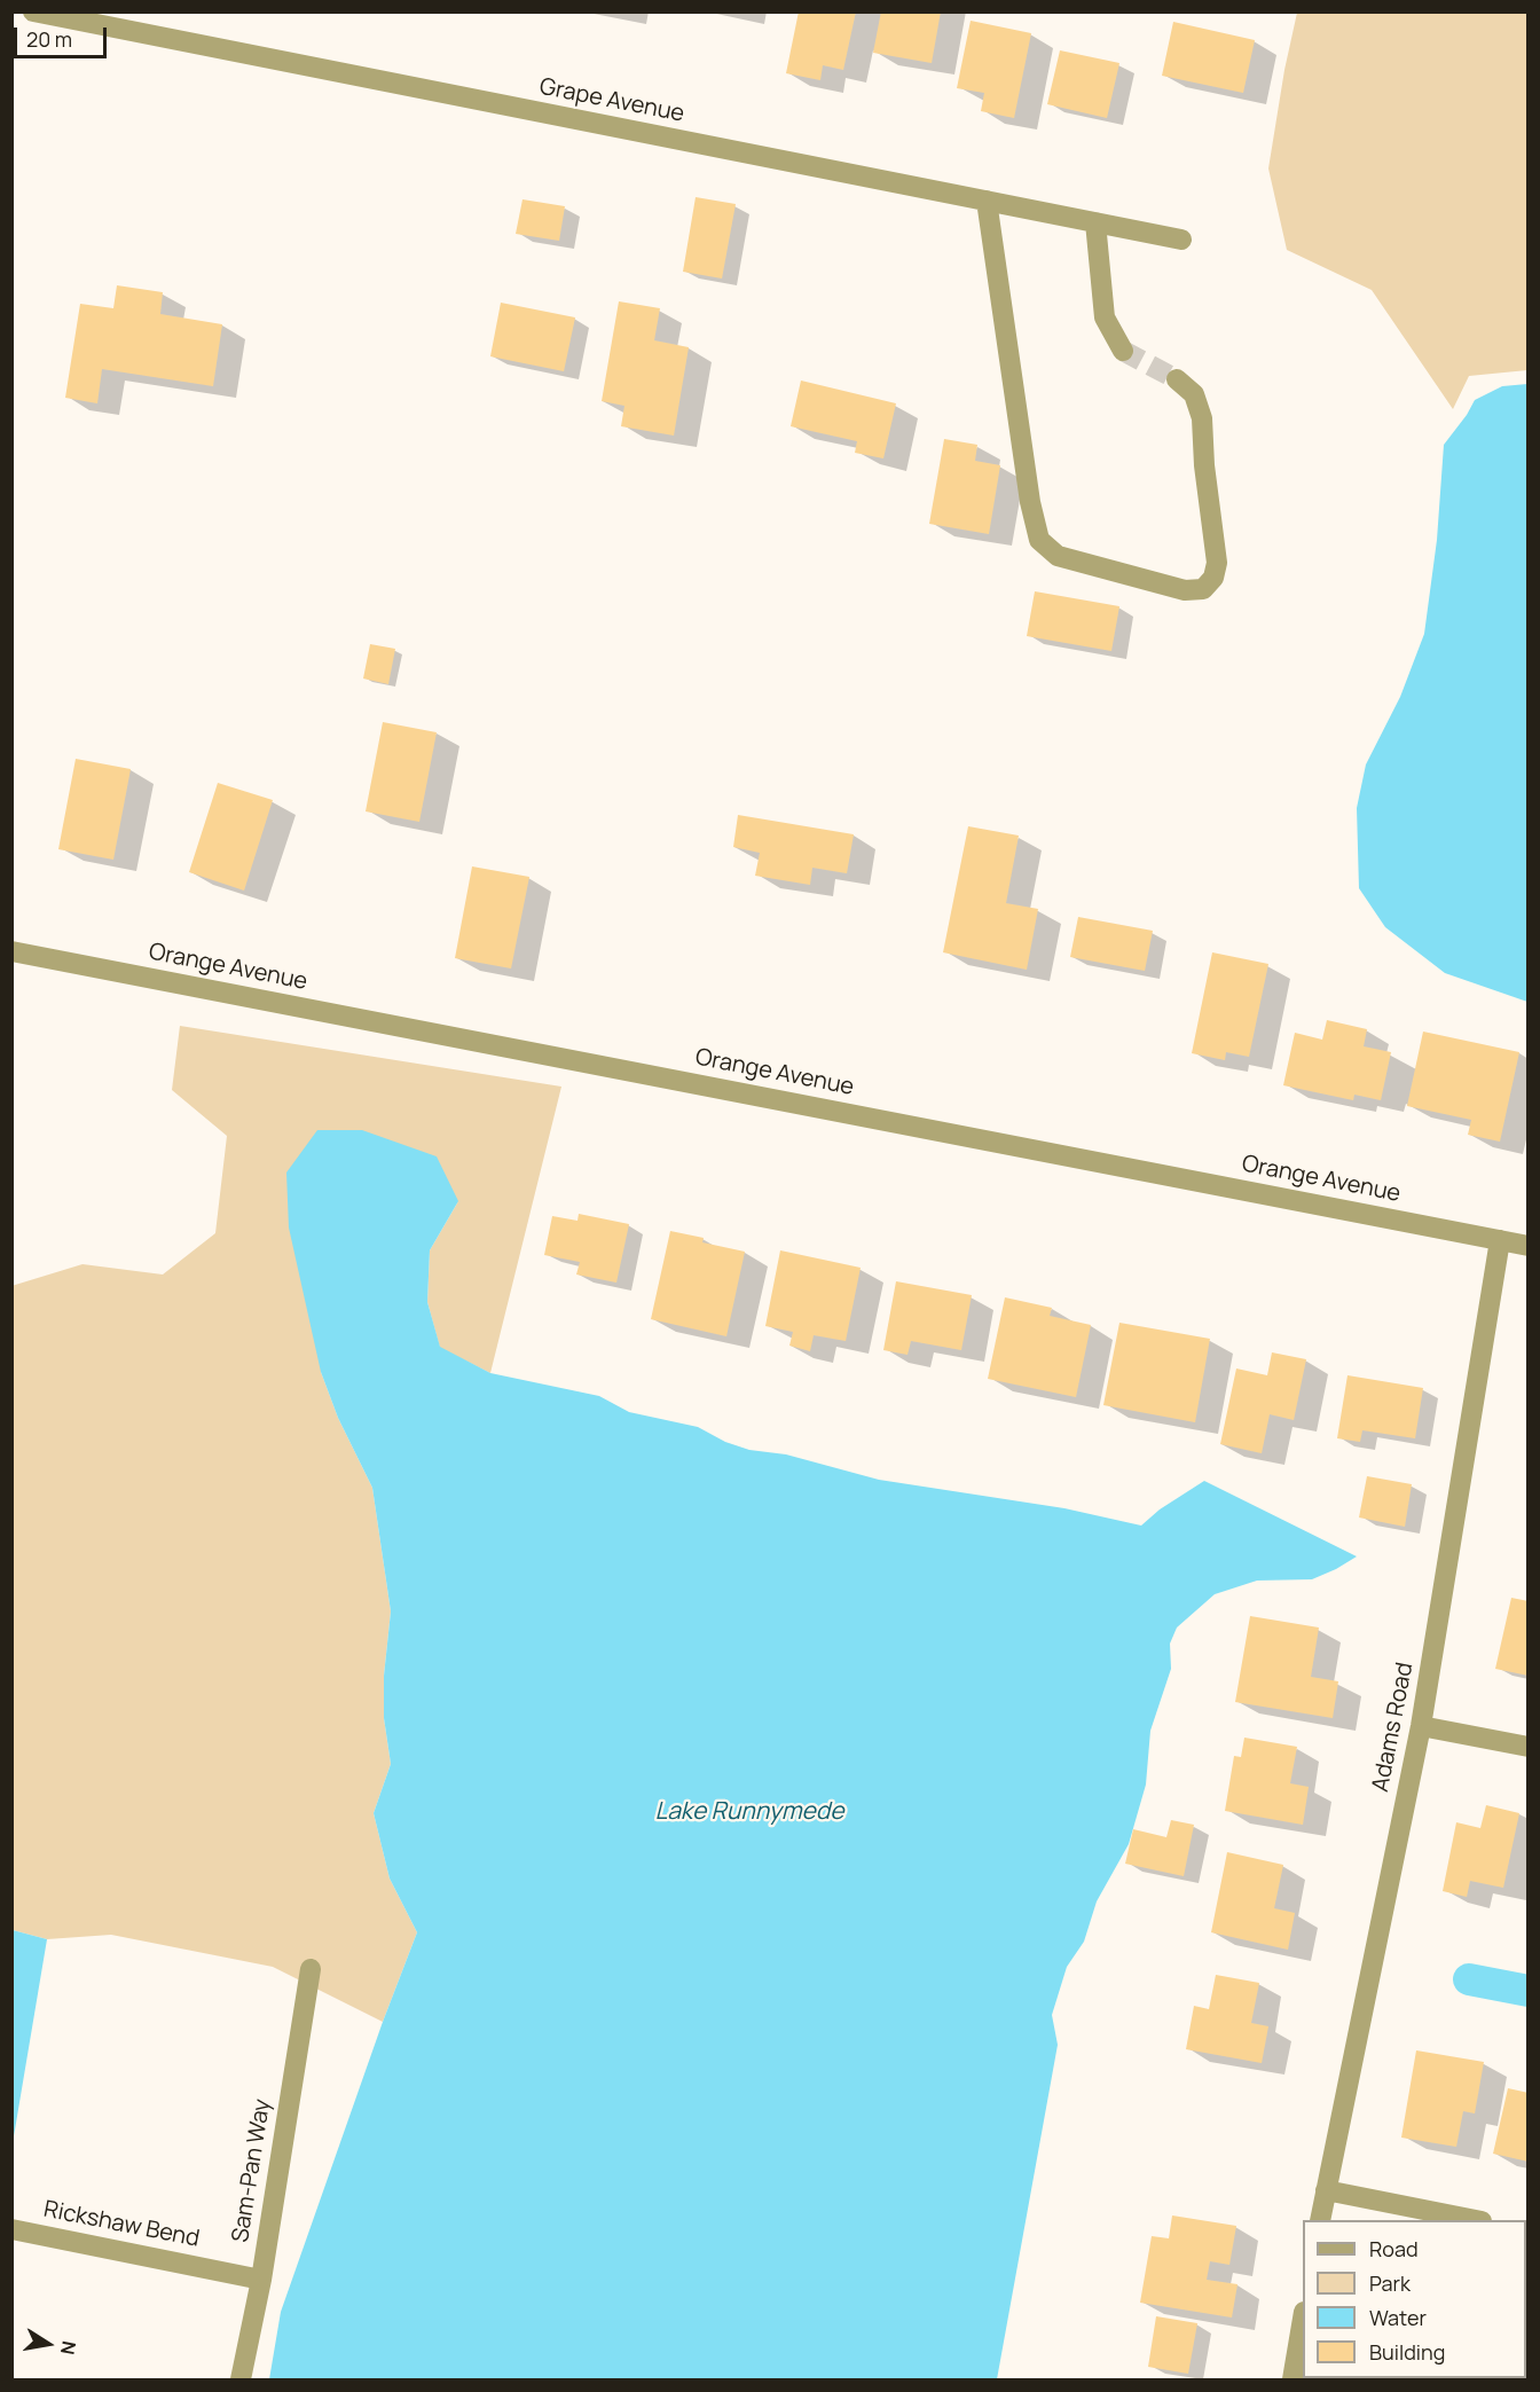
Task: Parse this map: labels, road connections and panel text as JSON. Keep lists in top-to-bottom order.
{
  "streets": {
    "street": [
      "Grape Avenue",
      "Orange Avenue",
      "Adams Road",
      "Sam-Pan Way",
      "Rickshaw Bend"
    ]
  },
  "crossings": [
    ["Orange Avenue", "Adams Road"],
    ["Sam-Pan Way", "Rickshaw Bend"]
  ],
  "water": ["Lake Runnymede"],
  "legend": [
    "Road",
    "Park",
    "Water",
    "Building"
  ],
  "scale_bar": "20 m",
  "north": "right"
}
